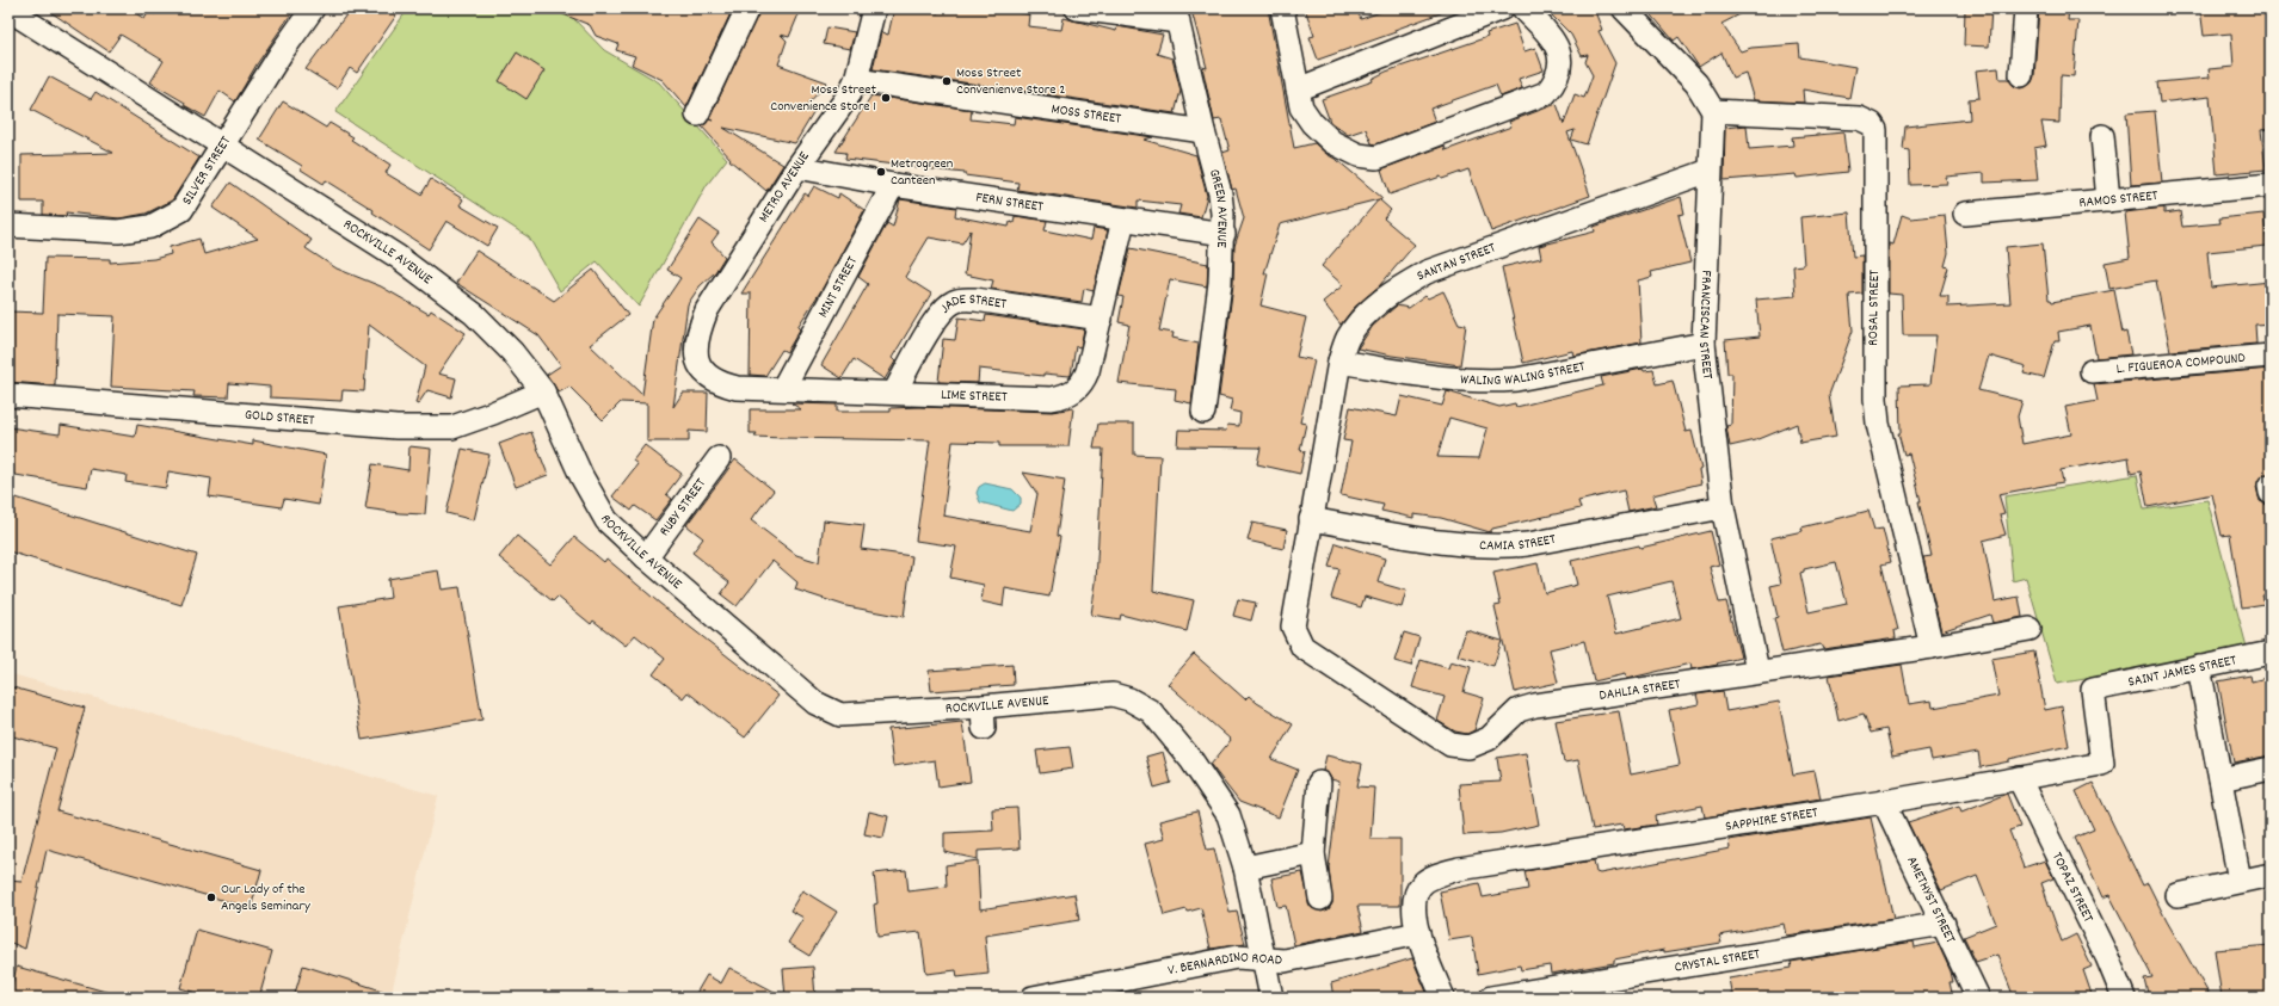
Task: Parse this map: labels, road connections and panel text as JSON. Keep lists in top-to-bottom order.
{
  "streets": {
    "street": [
      "MOSS STREET",
      "SILVER STREET",
      "METRO AVENUE",
      "RAMOS STREET",
      "FERN STREET",
      "GREEN AVENUE",
      "ROCKVILLE AVENUE",
      "SANTAN STREET",
      "MINT STREET",
      "ROSAL STREET",
      "JADE STREET",
      "FRANCISCAN STREET",
      "L. FIGUEROA COMPOUND",
      "WALING WALING STREET",
      "LIME STREET",
      "GOLD STREET",
      "RUBY STREET",
      "CAMIA STREET",
      "SAINT JAMES STREET",
      "DAHLIA STREET",
      "SAPPHIRE STREET",
      "TOPAZ STREET",
      "AMETHYST STREET",
      "CRYSTAL STREET",
      "V. BERNARDINO ROAD"
    ]
  },
  "crossings": [
    ["MOSS STREET", "METRO AVENUE"],
    ["MOSS STREET", "GREEN AVENUE"],
    ["SILVER STREET", "ROCKVILLE AVENUE"],
    ["METRO AVENUE", "FERN STREET"],
    ["METRO AVENUE", "LIME STREET"],
    ["FERN STREET", "GREEN AVENUE"],
    ["FERN STREET", "MINT STREET"],
    ["FERN STREET", "LIME STREET"],
    ["ROCKVILLE AVENUE", "GOLD STREET"],
    ["ROCKVILLE AVENUE", "RUBY STREET"],
    ["ROCKVILLE AVENUE", "V. BERNARDINO ROAD"],
    ["SANTAN STREET", "FRANCISCAN STREET"],
    ["SANTAN STREET", "WALING WALING STREET"],
    ["SANTAN STREET", "CAMIA STREET"],
    ["SANTAN STREET", "DAHLIA STREET"],
    ["MINT STREET", "LIME STREET"],
    ["ROSAL STREET", "FRANCISCAN STREET"],
    ["ROSAL STREET", "DAHLIA STREET"],
    ["JADE STREET", "LIME STREET"],
    ["FRANCISCAN STREET", "WALING WALING STREET"],
    ["FRANCISCAN STREET", "CAMIA STREET"],
    ["FRANCISCAN STREET", "DAHLIA STREET"],
    ["SAINT JAMES STREET", "SAPPHIRE STREET"],
    ["SAPPHIRE STREET", "TOPAZ STREET"],
    ["SAPPHIRE STREET", "AMETHYST STREET"],
    ["SAPPHIRE STREET", "V. BERNARDINO ROAD"],
    ["AMETHYST STREET", "CRYSTAL STREET"]
  ],
  "places": [
    "Moss Street Convenienve Store 2",
    "Moss Street Convenience Store 1",
    "Metrogreen Canteen",
    "Our Lady of the Angels Seminary"
  ]
}
